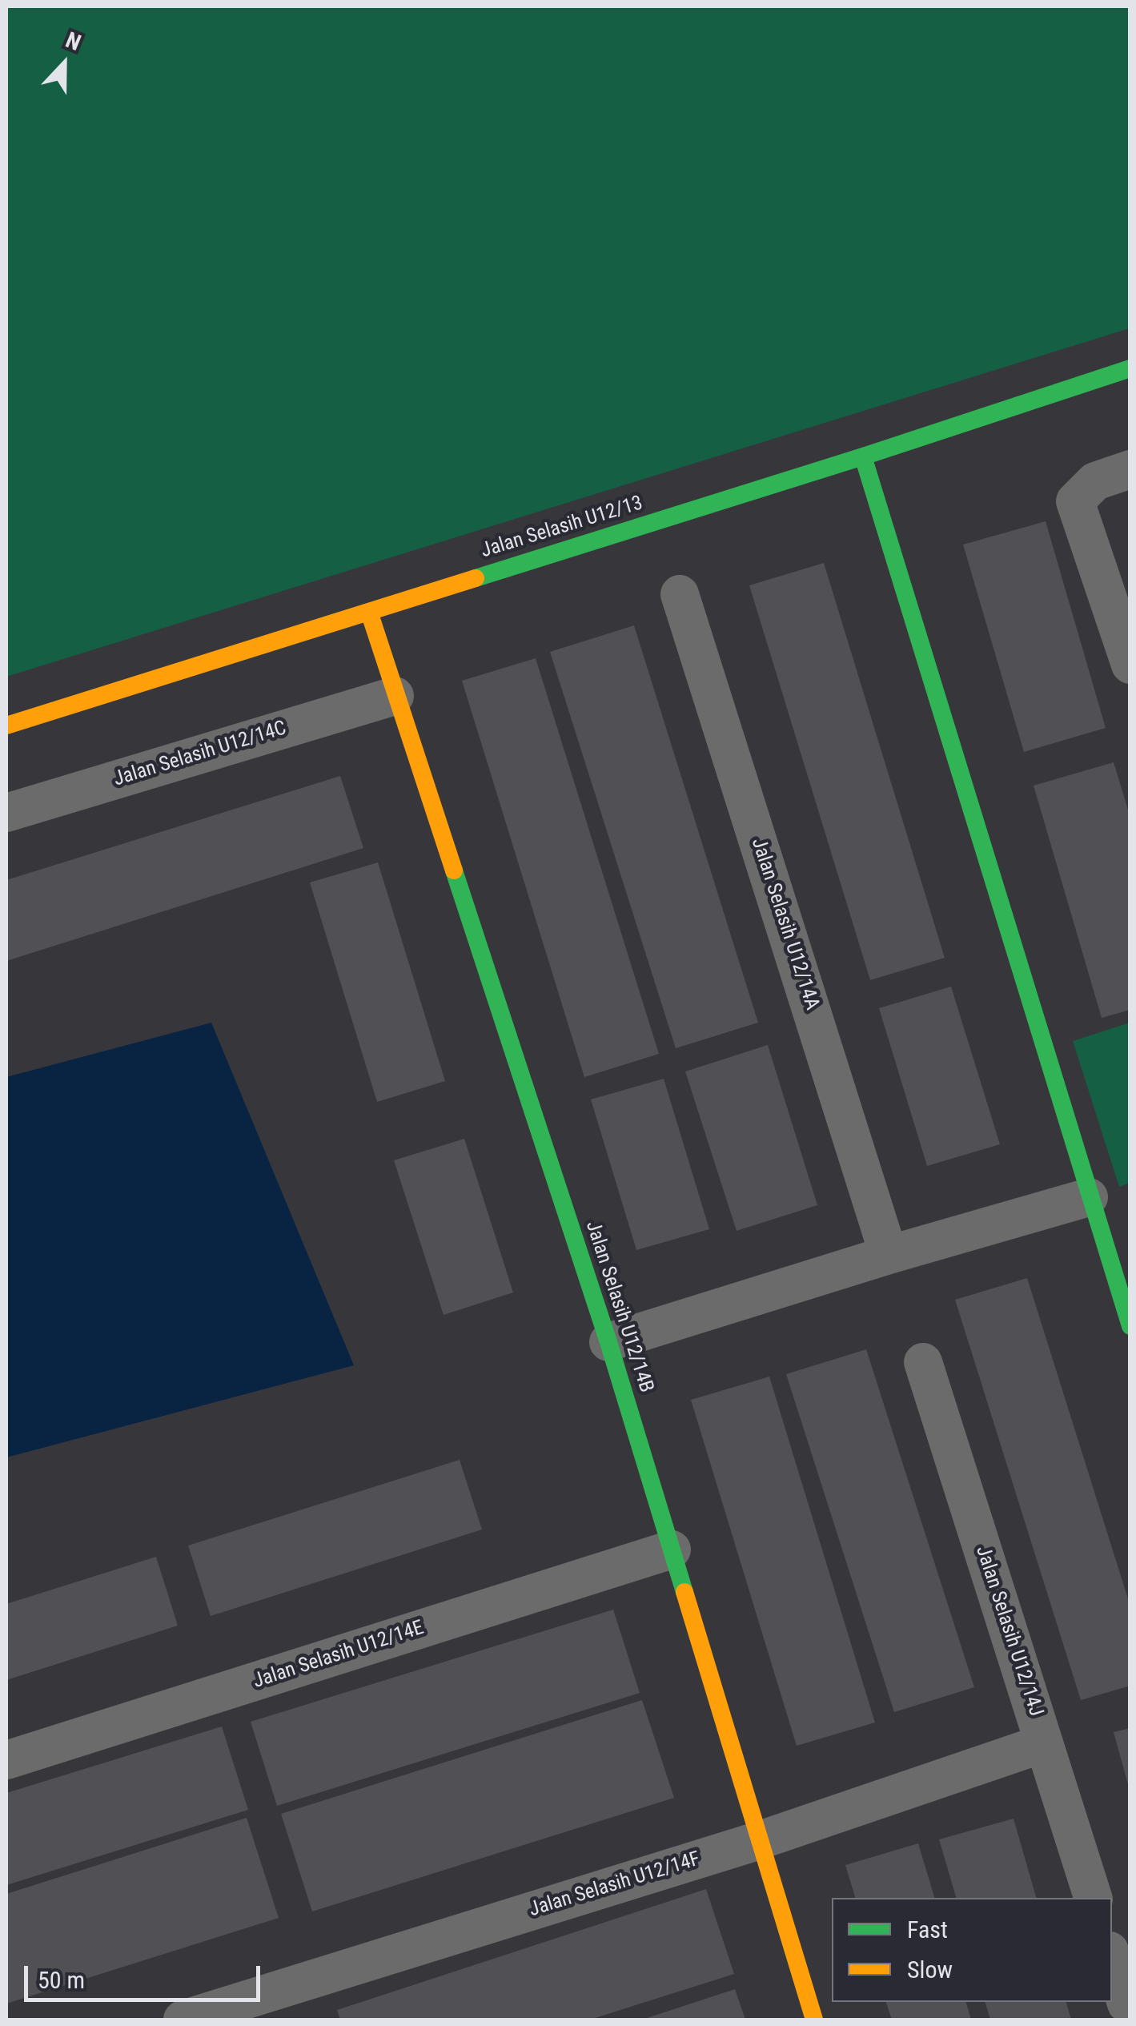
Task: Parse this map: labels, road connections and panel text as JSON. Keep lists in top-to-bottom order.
{
  "streets": {
    "street": [
      "Jalan Selasih U12/13",
      "Jalan Selasih U12/14C",
      "Jalan Selasih U12/14A",
      "Jalan Selasih U12/14B",
      "Jalan Selasih U12/14J",
      "Jalan Selasih U12/14E",
      "Jalan Selasih U12/14F"
    ]
  },
  "crossings": [
    ["Jalan Selasih U12/13", "Jalan Selasih U12/14B"],
    ["Jalan Selasih U12/14C", "Jalan Selasih U12/14B"],
    ["Jalan Selasih U12/14B", "Jalan Selasih U12/14E"],
    ["Jalan Selasih U12/14B", "Jalan Selasih U12/14F"],
    ["Jalan Selasih U12/14J", "Jalan Selasih U12/14F"]
  ],
  "legend": ["Fast", "Slow"],
  "scale_bar": "50 m",
  "north": "top"
}
